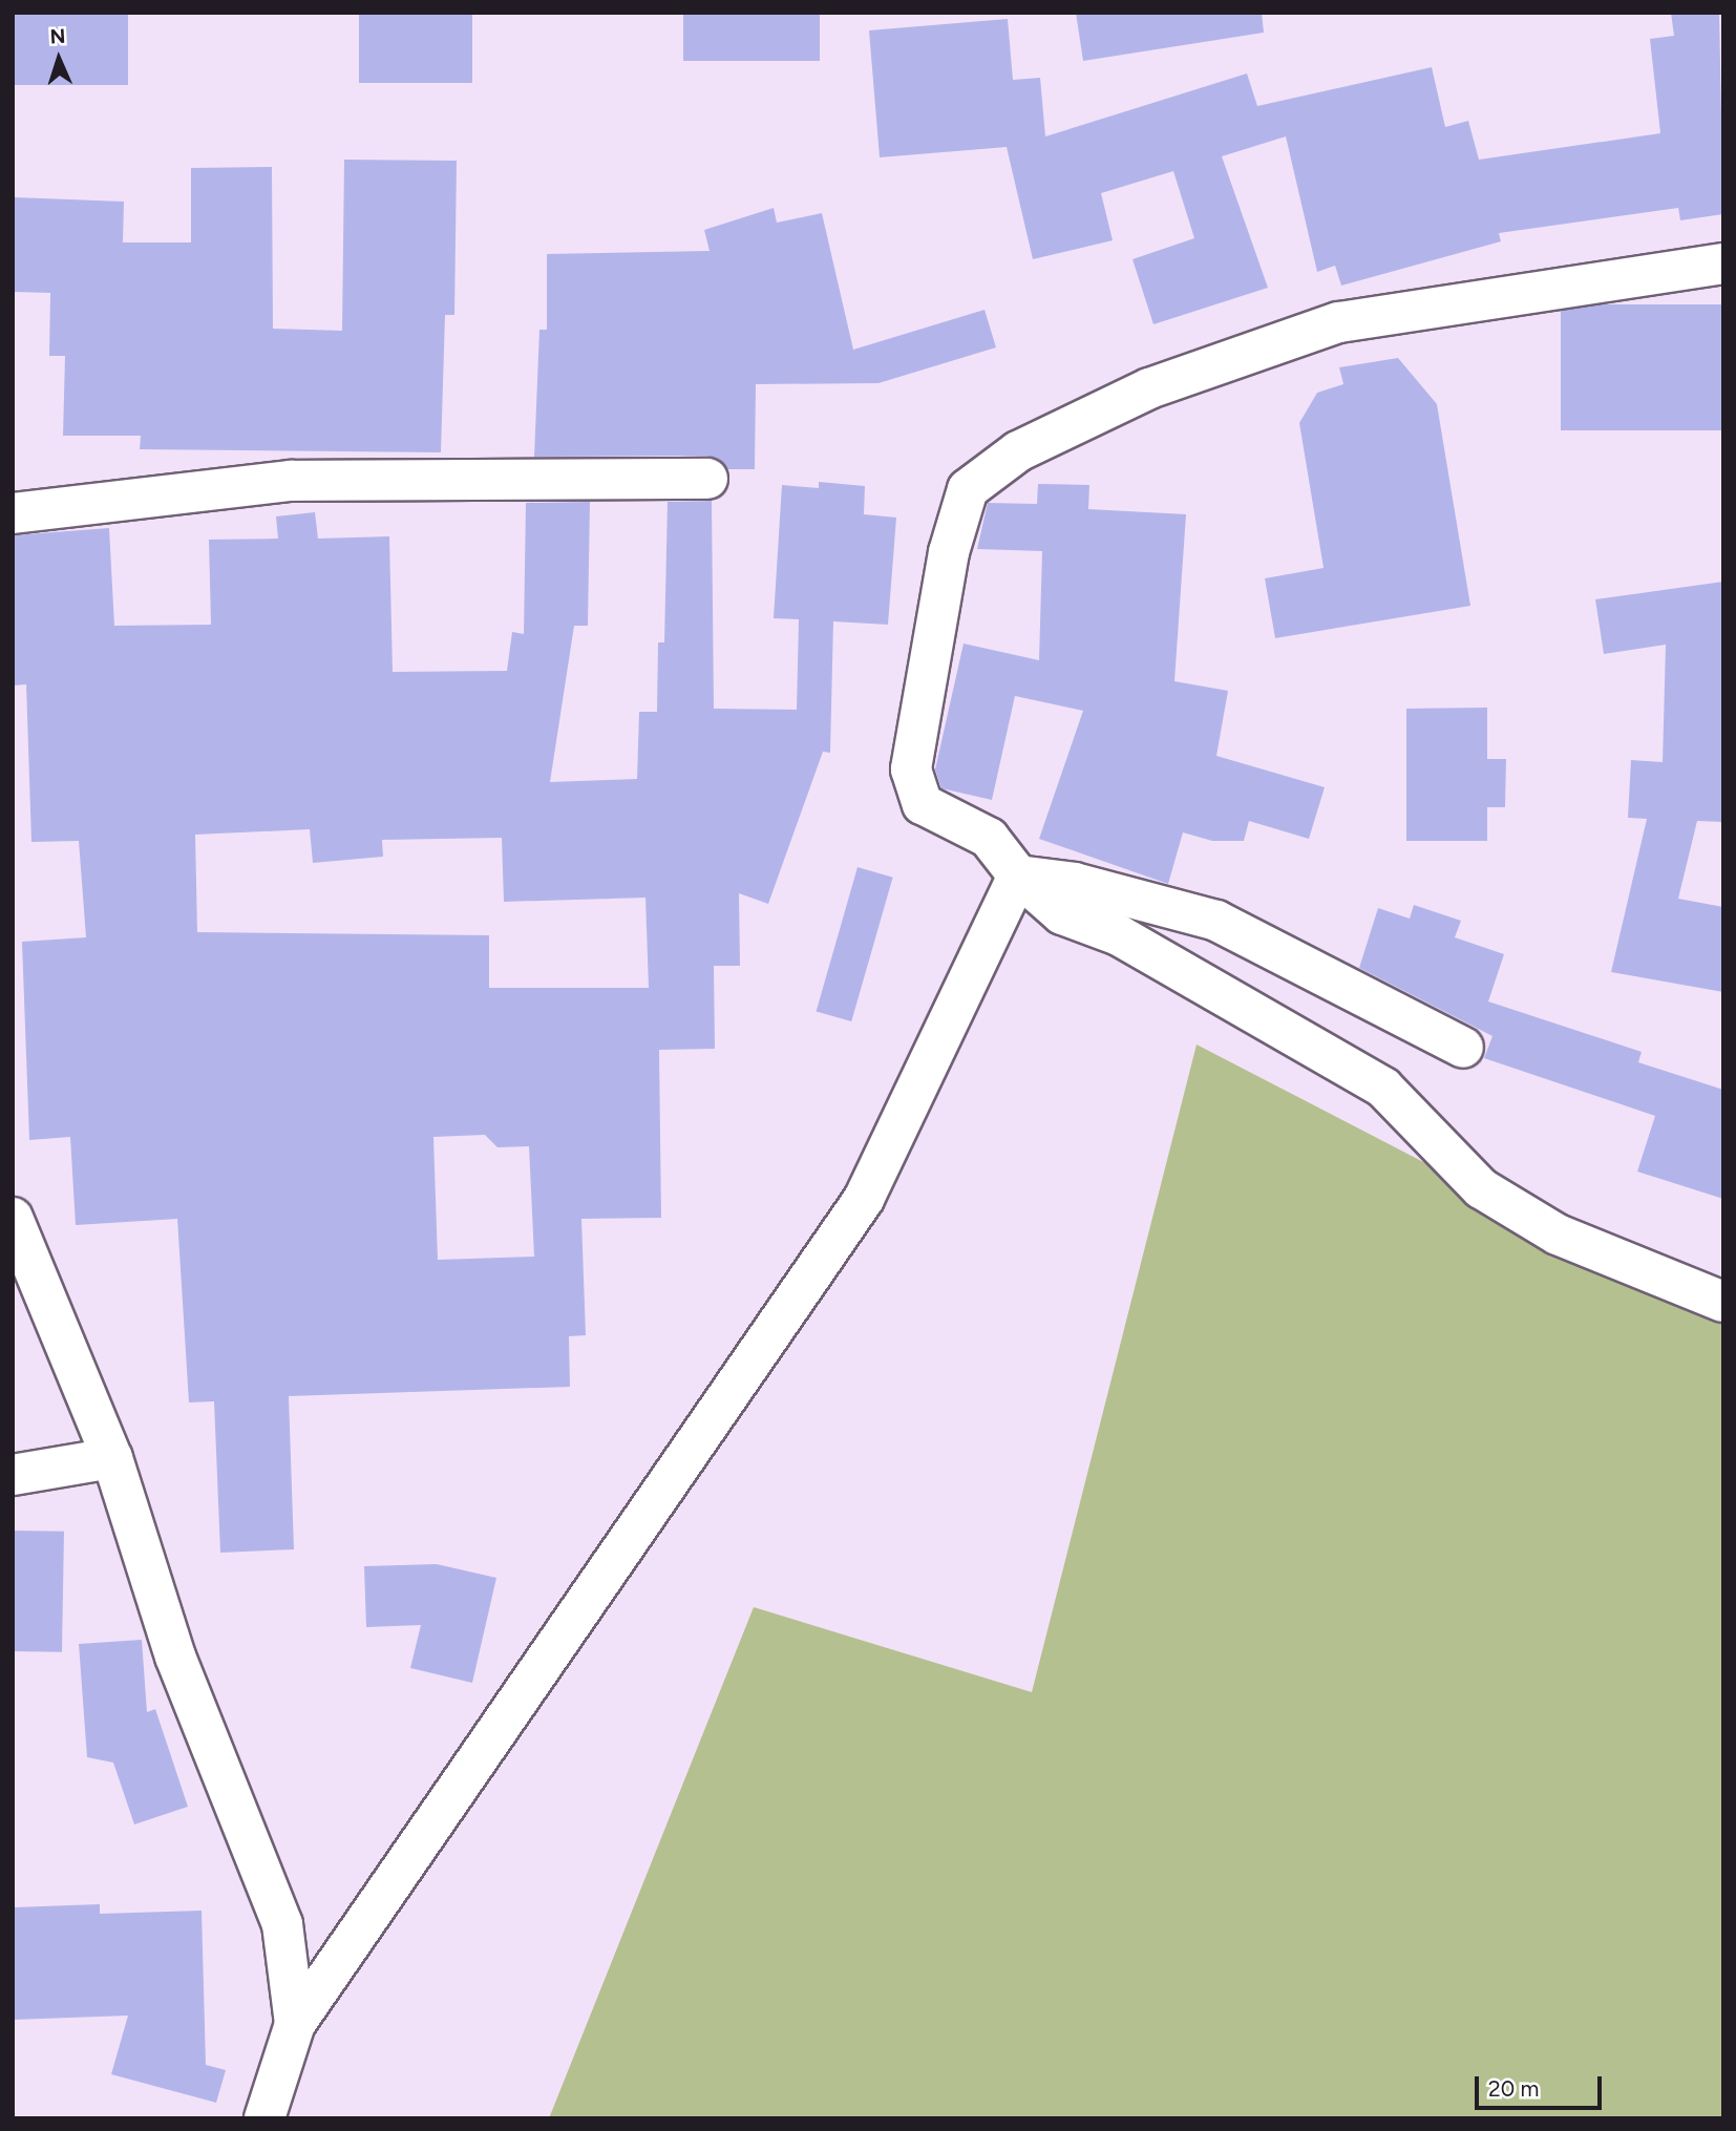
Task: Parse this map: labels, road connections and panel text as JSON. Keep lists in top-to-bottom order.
{
  "scale_bar": "20 m",
  "north": "top"
}
